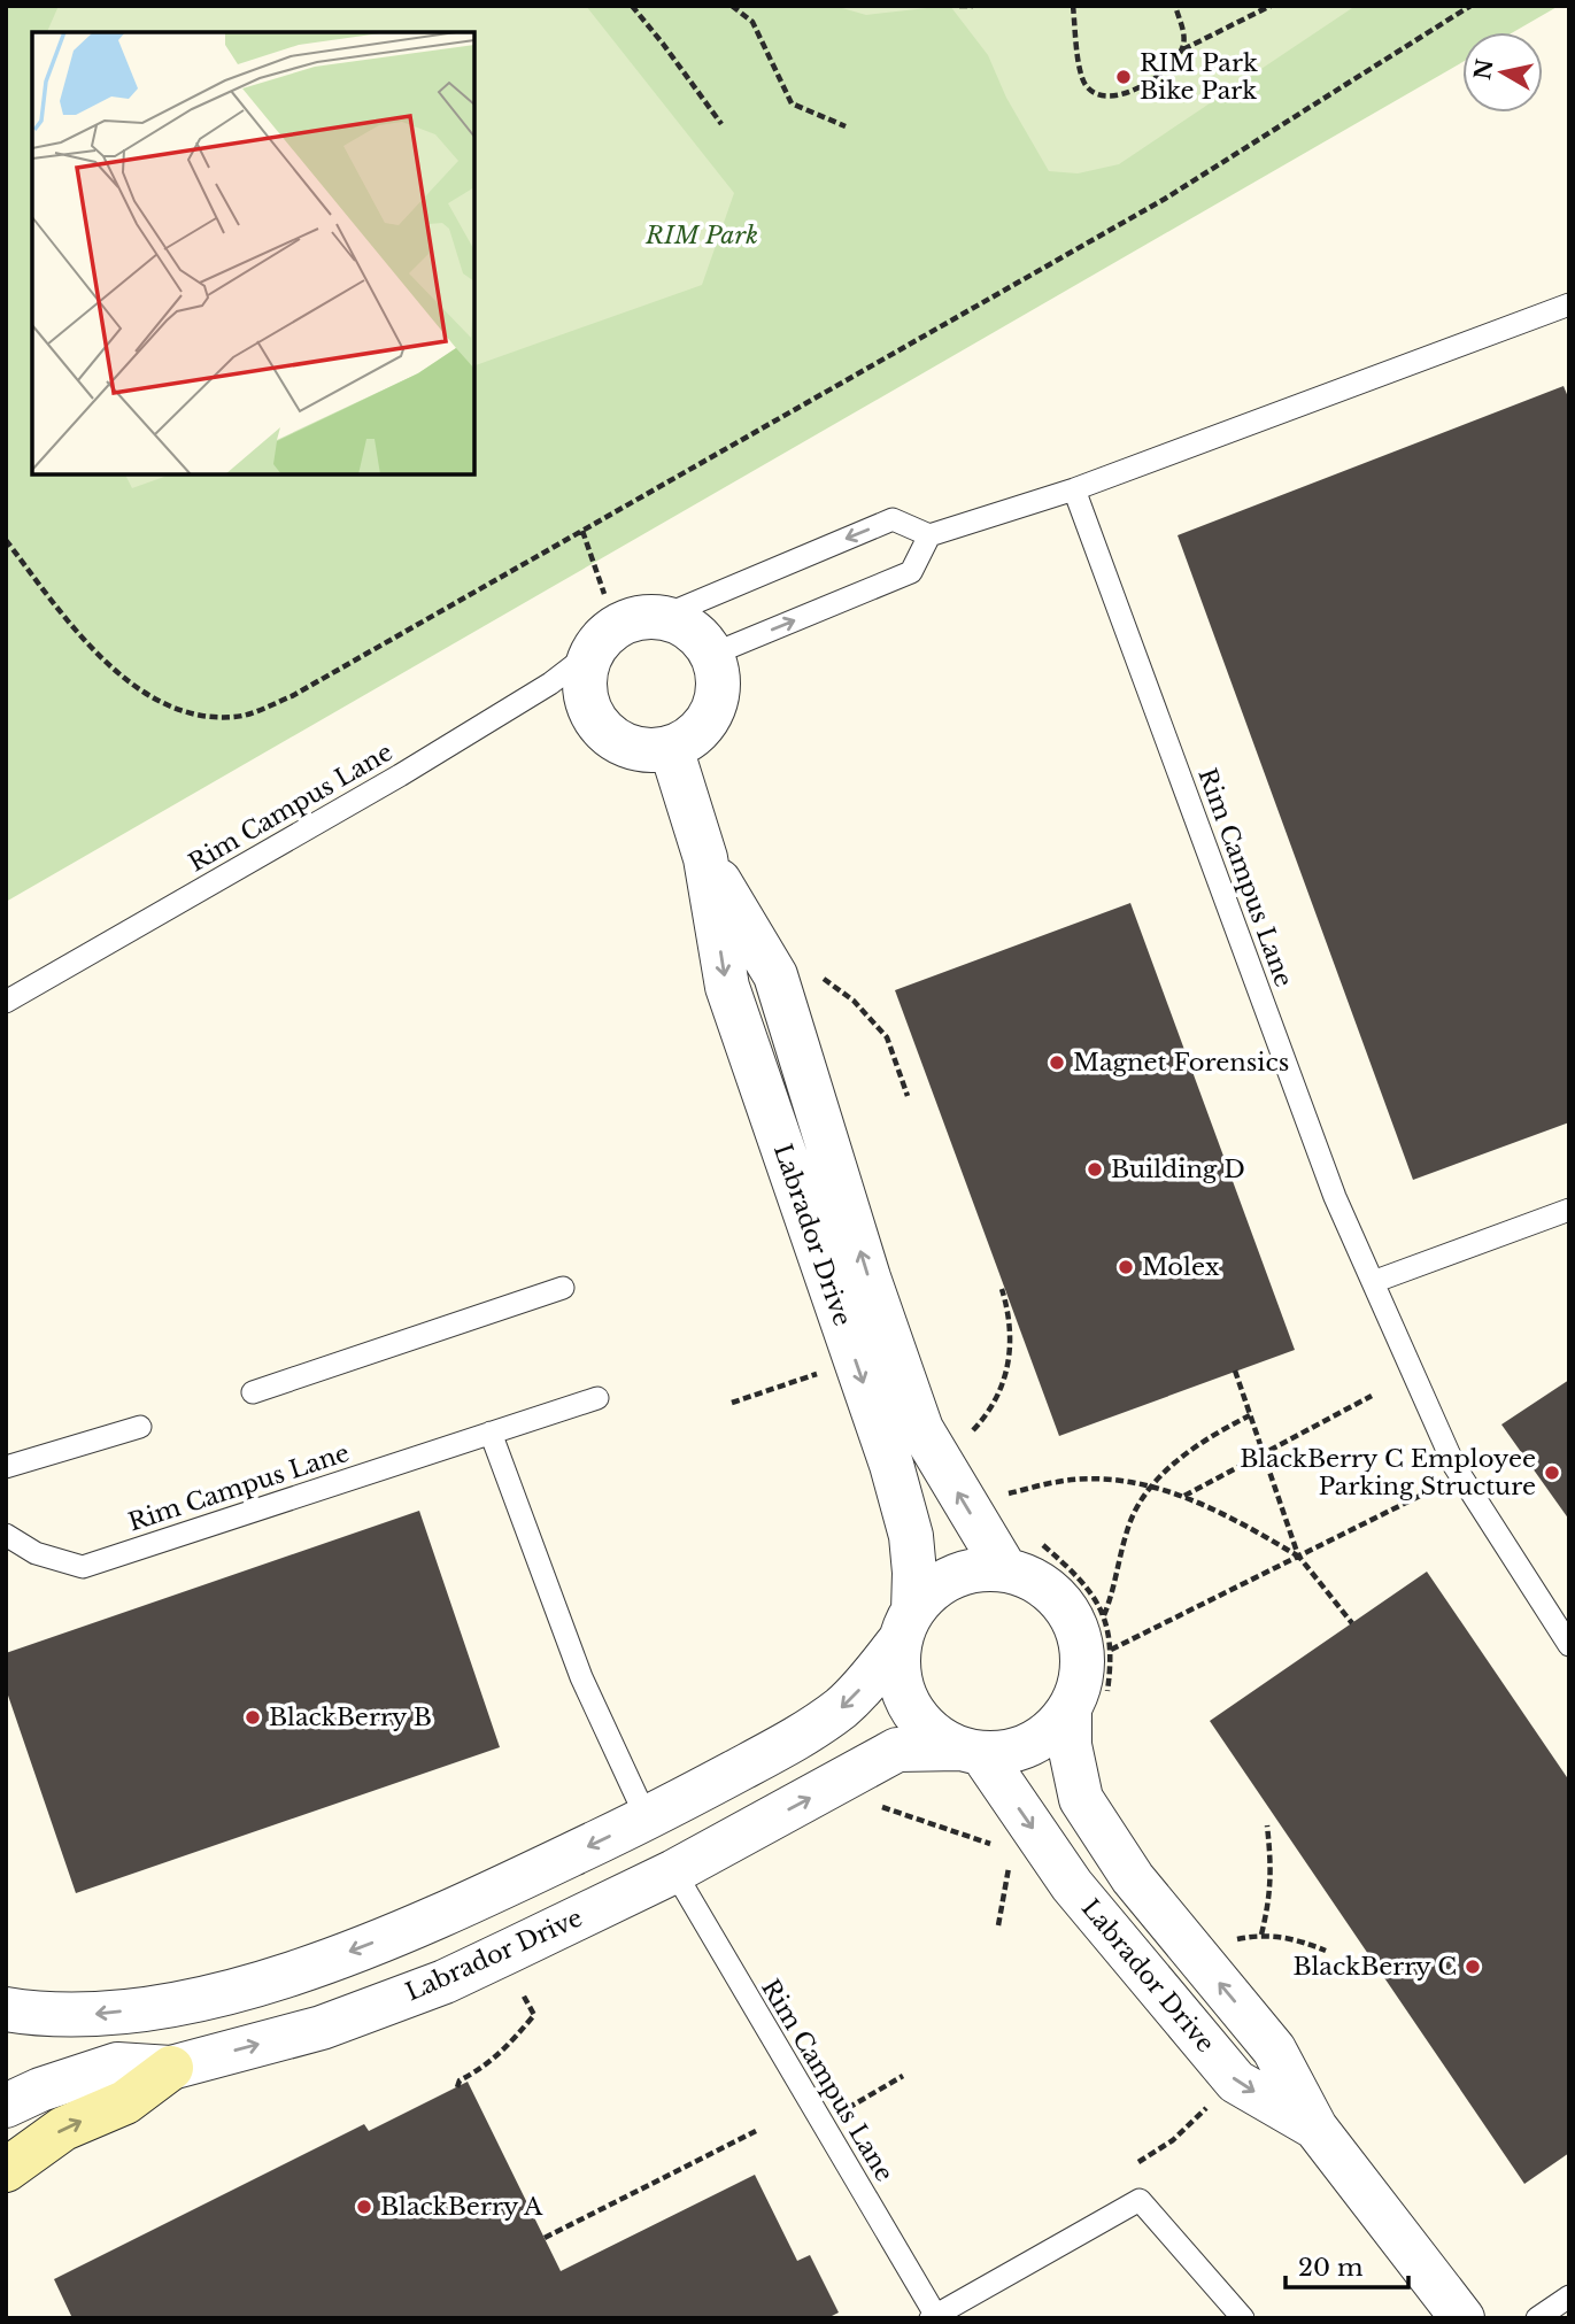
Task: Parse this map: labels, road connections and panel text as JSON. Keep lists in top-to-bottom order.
{
  "streets": {
    "street": ["Labrador Drive"],
    "lane": ["Rim Campus Lane"]
  },
  "crossings": [
    ["Rim Campus Lane", "Labrador Drive"]
  ],
  "parks": ["RIM Park"],
  "places": [
    "RIM Park Bike Park",
    "Magnet Forensics",
    "Building D",
    "Molex",
    "BlackBerry C Employee Parking Structure",
    "BlackBerry B",
    "BlackBerry C",
    "BlackBerry A"
  ],
  "scale_bar": "20 m",
  "north": "left"
}
